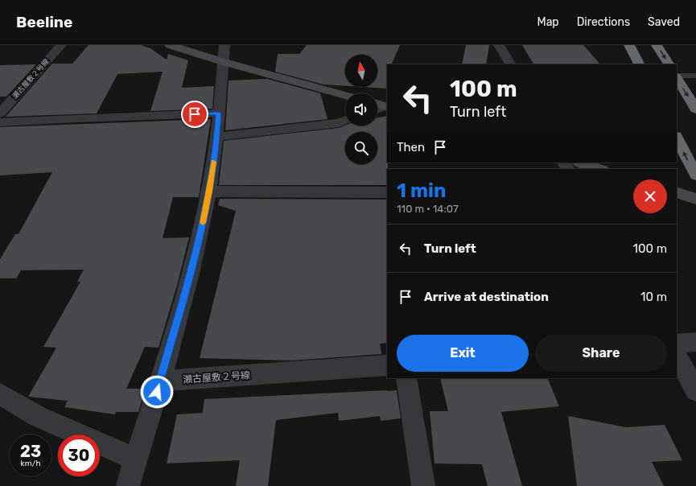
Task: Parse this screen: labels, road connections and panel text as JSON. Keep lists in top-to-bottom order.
{
  "streets": {
    "street": ["瀬古屋敷２号線"]
  },
  "north": "top",
  "page": {
    "header": "Beeline",
    "nav": ["Map", "Directions", "Saved"],
    "turn": ["100 m", "Turn left"],
    "then": "Then",
    "heading": ["1 min", "110 m · 14:07"],
    "list": [
      {
        "name": "Turn left",
        "value": "100 m"
      },
      {
        "name": "Arrive at destination",
        "value": "10 m"
      }
    ],
    "buttons": ["Exit", "Share"],
    "speed": "23 km/h",
    "limit": "30"
  }
}
